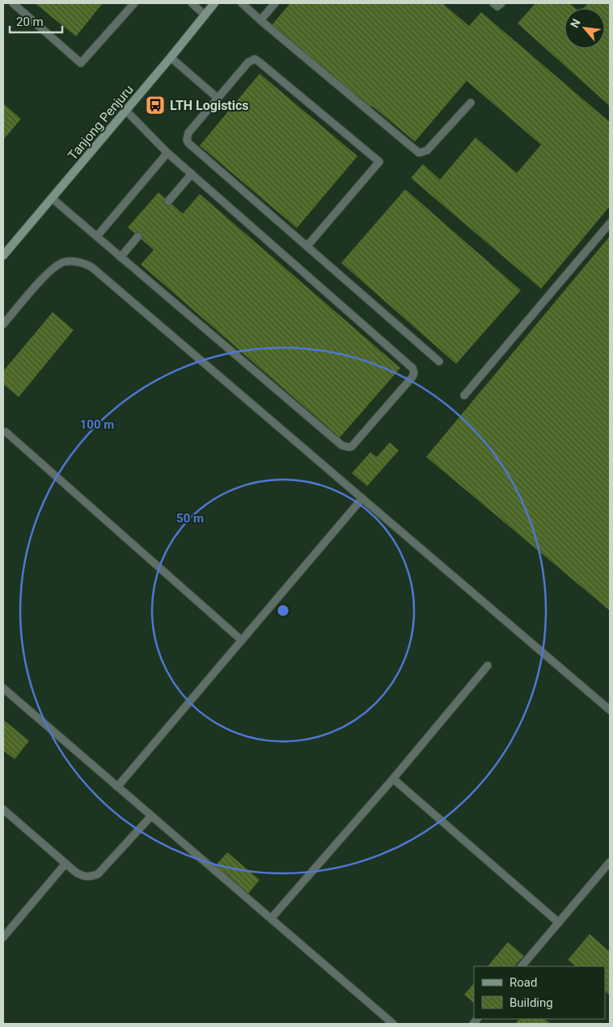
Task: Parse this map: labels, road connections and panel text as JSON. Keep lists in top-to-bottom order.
{
  "streets": {
    "main road": ["Tanjong Penjuru"]
  },
  "places": {
    "bus stop": ["LTH Logistics"]
  },
  "legend": ["Road", "Building"],
  "scale_bar": "20 m",
  "north": "top left",
  "rings": ["100 m", "50 m"]
}
